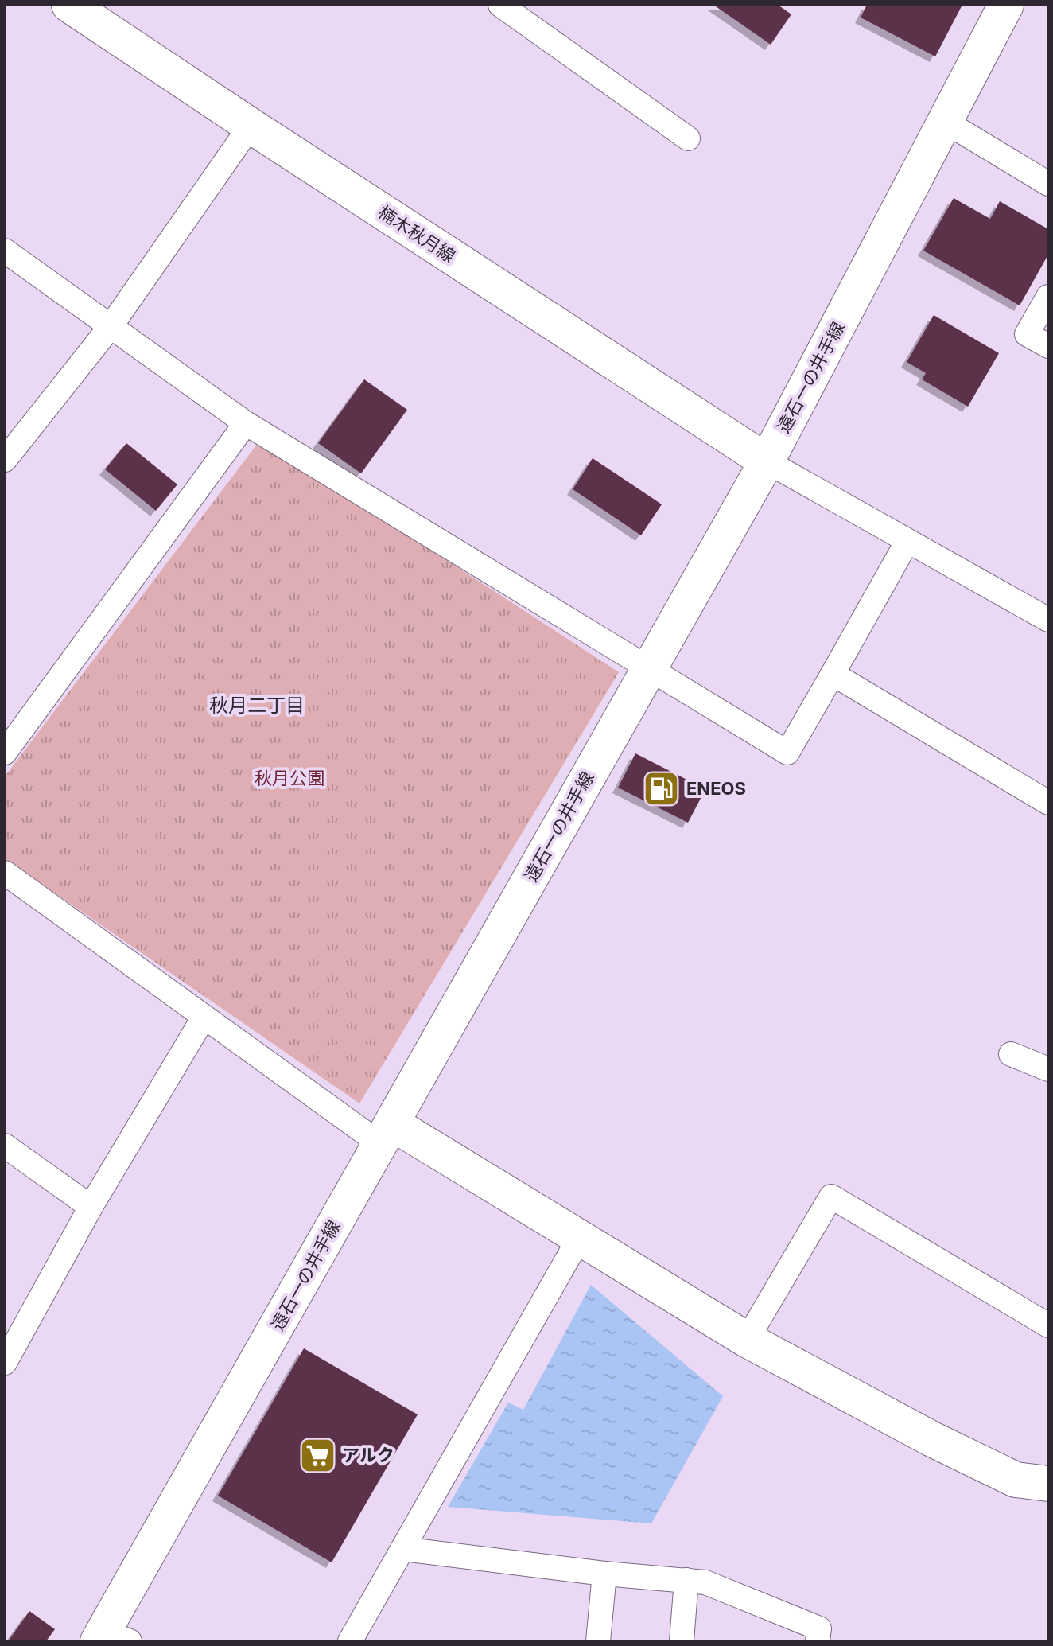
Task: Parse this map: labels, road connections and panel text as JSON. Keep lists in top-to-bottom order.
{
  "streets": {
    "street": ["楠木秋月線", "遠石一の井手線"]
  },
  "crossings": [
    ["楠木秋月線", "遠石一の井手線"]
  ],
  "districts": ["秋月二丁目"],
  "parks": ["秋月公園"],
  "places": {
    "fuel station": ["ENEOS"],
    "supermarket": ["アルク"]
  }
}
